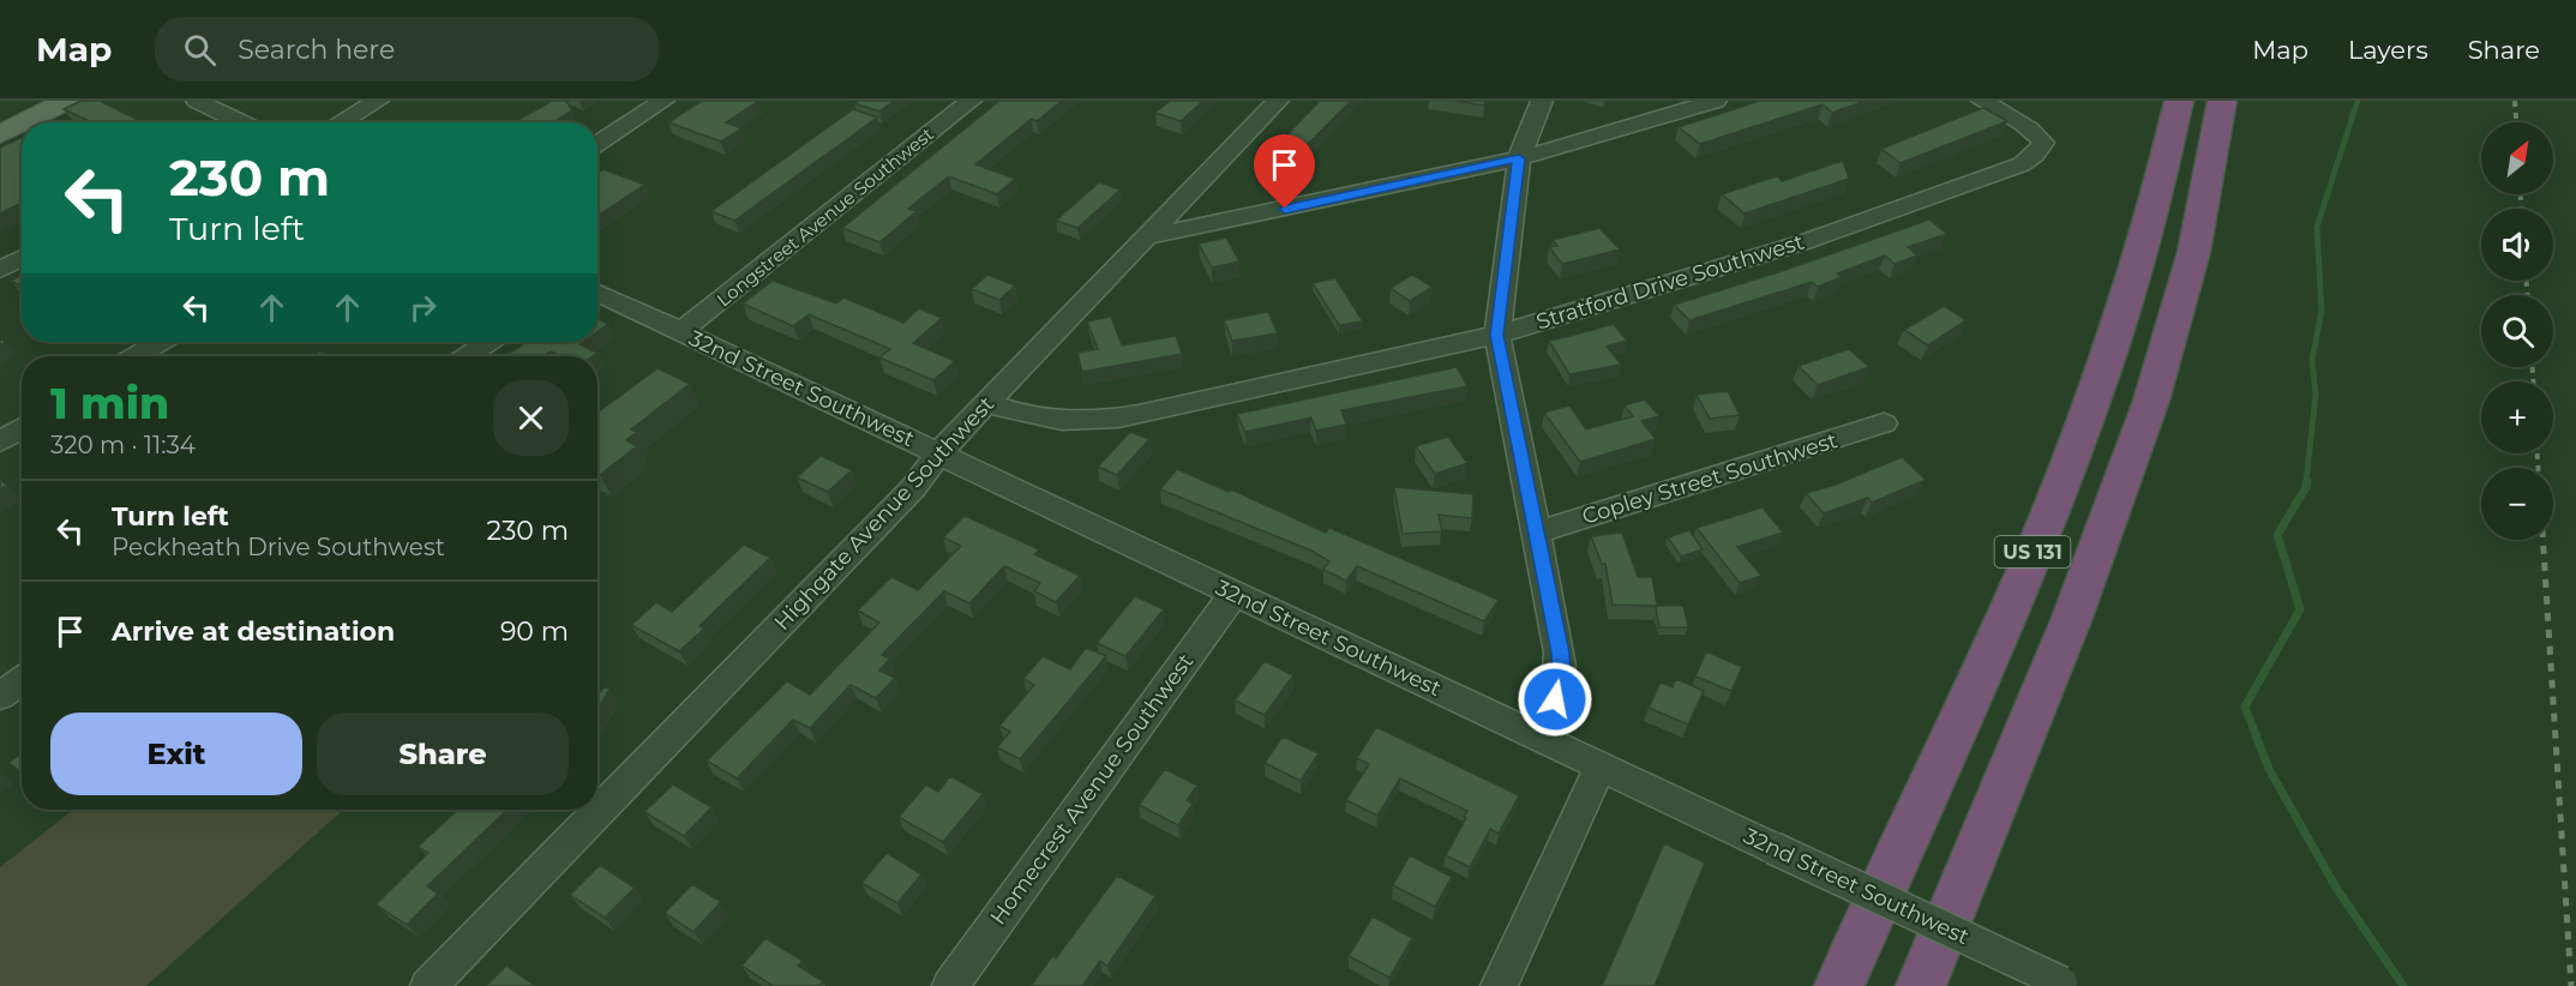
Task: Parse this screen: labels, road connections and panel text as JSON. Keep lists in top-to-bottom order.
{
  "streets": {
    "highway": ["US 131"],
    "street": [
      "Longstreet Avenue Southwest",
      "Stratford Drive Southwest",
      "32nd Street Southwest",
      "Copley Street Southwest",
      "Highgate Avenue Southwest",
      "Homecrest Avenue Southwest"
    ]
  },
  "crossings": [
    ["Longstreet Avenue Southwest", "32nd Street Southwest"],
    ["Stratford Drive Southwest", "Highgate Avenue Southwest"],
    ["32nd Street Southwest", "Highgate Avenue Southwest"],
    ["32nd Street Southwest", "Homecrest Avenue Southwest"]
  ],
  "north": "top right",
  "page": {
    "header": "Map",
    "search": "Search here",
    "nav": ["Map", "Layers", "Share"],
    "map_buttons": ["+", "−"],
    "turn": ["230 m", "Turn left"],
    "heading": ["1 min", "320 m · 11:34"],
    "list": [
      {
        "name": "Turn left",
        "note": "Peckheath Drive Southwest",
        "value": "230 m"
      },
      {
        "name": "Arrive at destination",
        "value": "90 m"
      }
    ],
    "buttons": ["Exit", "Share"]
  }
}
